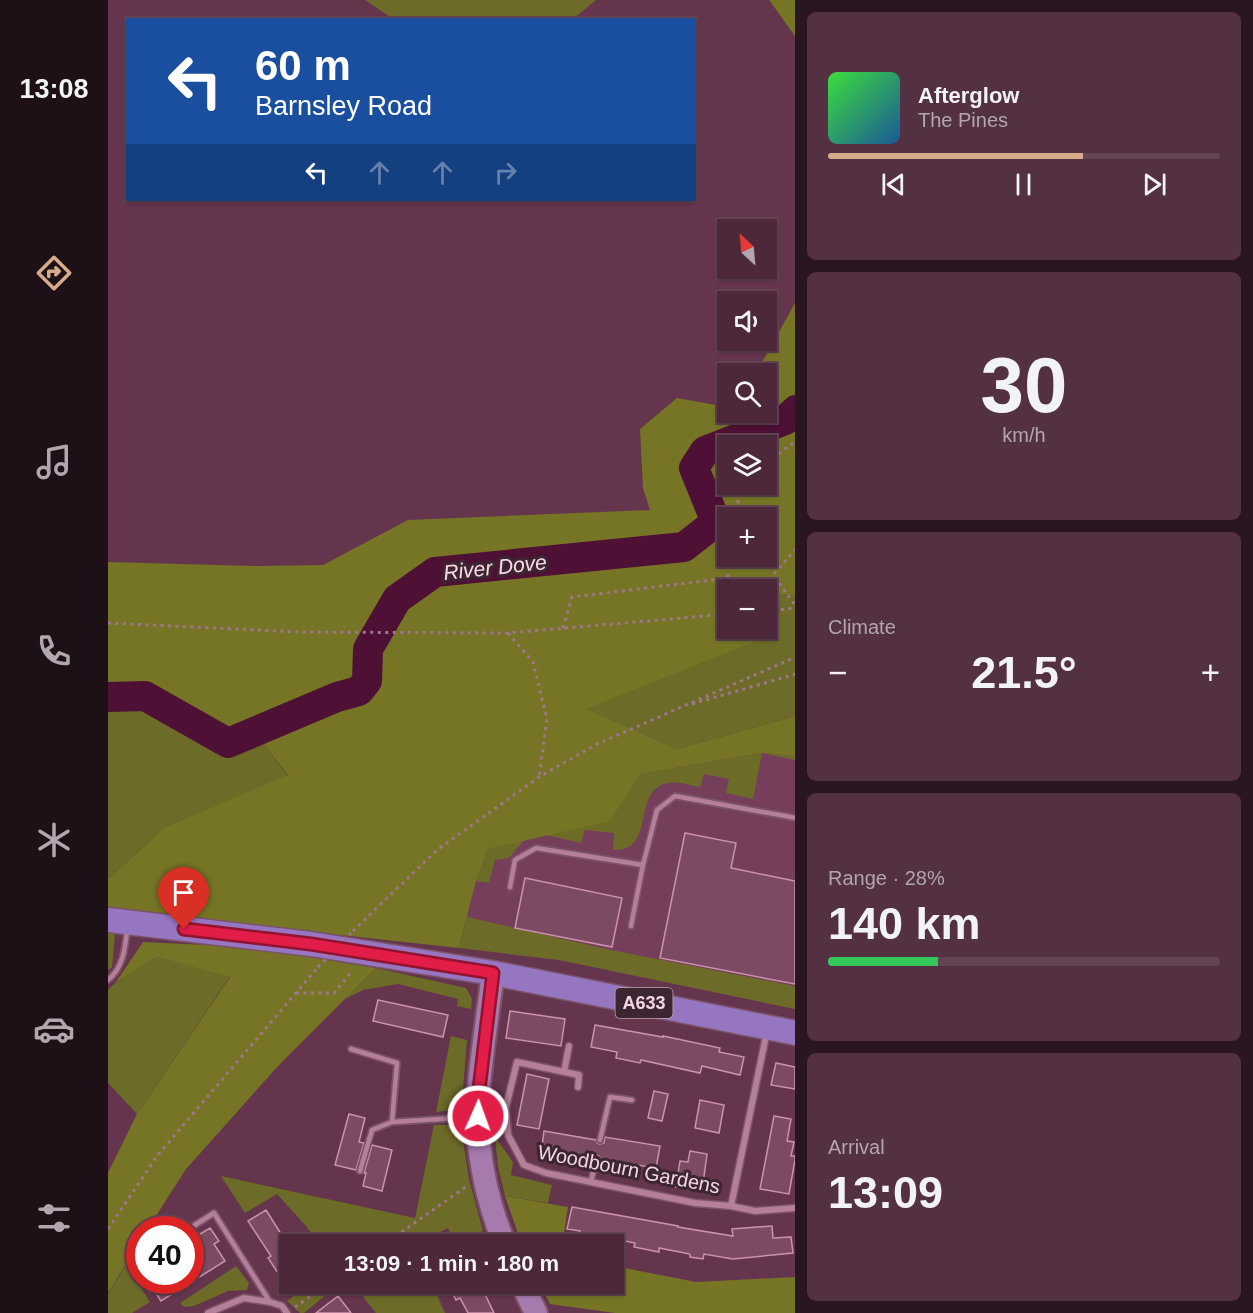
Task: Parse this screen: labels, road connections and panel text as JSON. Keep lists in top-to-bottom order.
{
  "streets": {
    "main road": ["A633"],
    "street": ["Woodbourn Gardens"]
  },
  "crossings": [
    ["A633", "Woodbourn Gardens"]
  ],
  "water": ["River Dove"],
  "north": "top left",
  "page": {
    "tabs": "13:08",
    "turn": ["60 m", "Barnsley Road"],
    "song": ["Afterglow", "The Pines"],
    "map_buttons": ["+", "−"],
    "tile": [
      ["30", "km/h"],
      "Climate",
      ["Range · 28%", "140 km"],
      ["Arrival", "13:09"]
    ],
    "heat": ["−", "21.5°", "+"],
    "limit": "40",
    "trip": "13:09 · 1 min · 180 m"
  }
}
